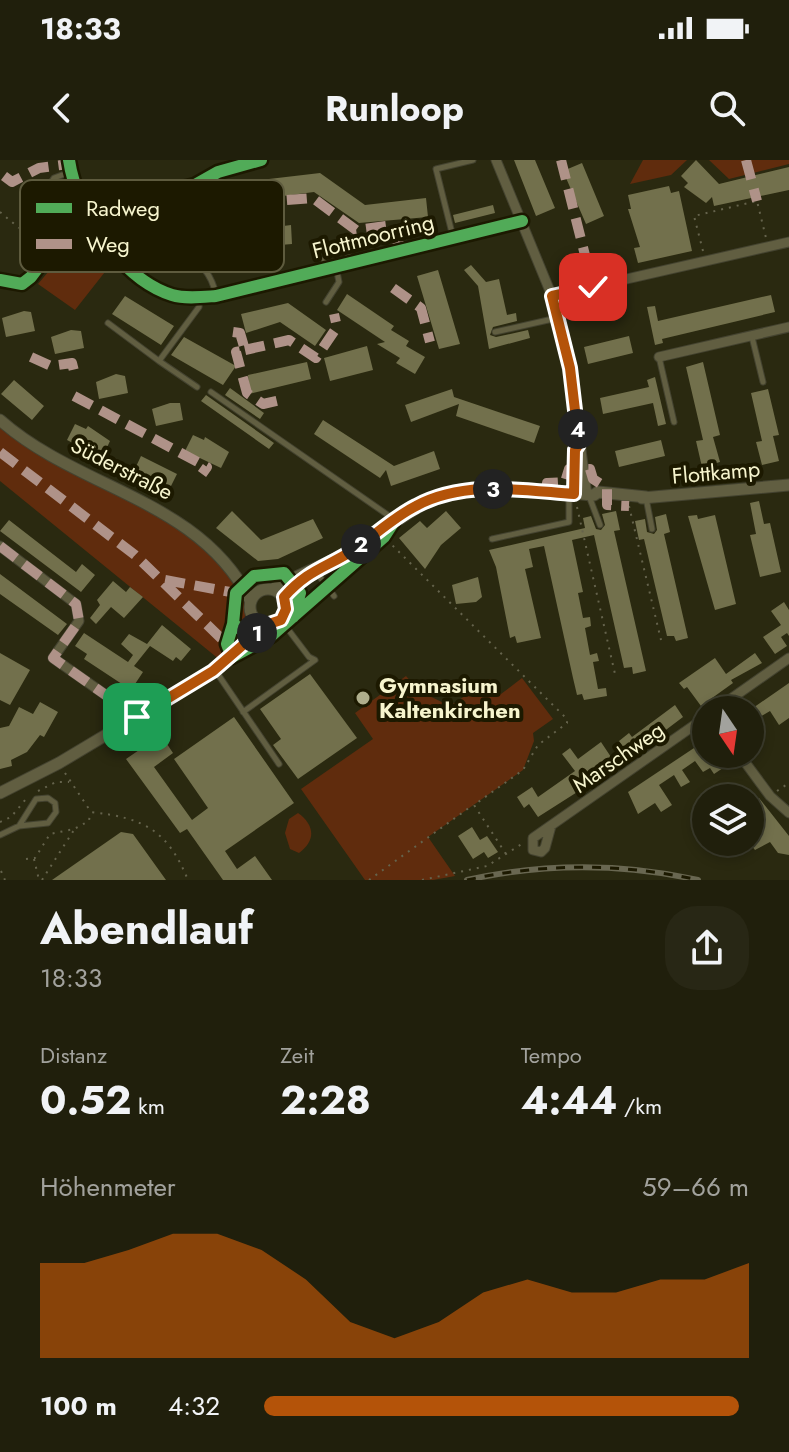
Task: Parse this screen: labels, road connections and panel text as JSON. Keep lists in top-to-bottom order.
{
  "streets": {
    "street": [
      "Flottmoorring",
      "Süderstraße",
      "Flottkamp",
      "Marschweg"
    ]
  },
  "crossings": [
    ["Süderstraße", "Flottkamp"]
  ],
  "places": ["Gymnasium Kaltenkirchen"],
  "legend": ["Radweg", "Weg"],
  "north": "bottom",
  "page": {
    "status": "18:33",
    "header": "Runloop",
    "pins": [
      "4",
      "3",
      "2",
      "1"
    ],
    "heading": ["Abendlauf", "18:33"],
    "stats": [
      ["Distanz", "0.52 km"],
      ["Zeit", "2:28"],
      ["Tempo", "4:44 /km"]
    ],
    "chart": ["Höhenmeter", "59–66 m"],
    "list": [
      {
        "name": "100 m",
        "note": "4:32"
      }
    ]
  }
}
